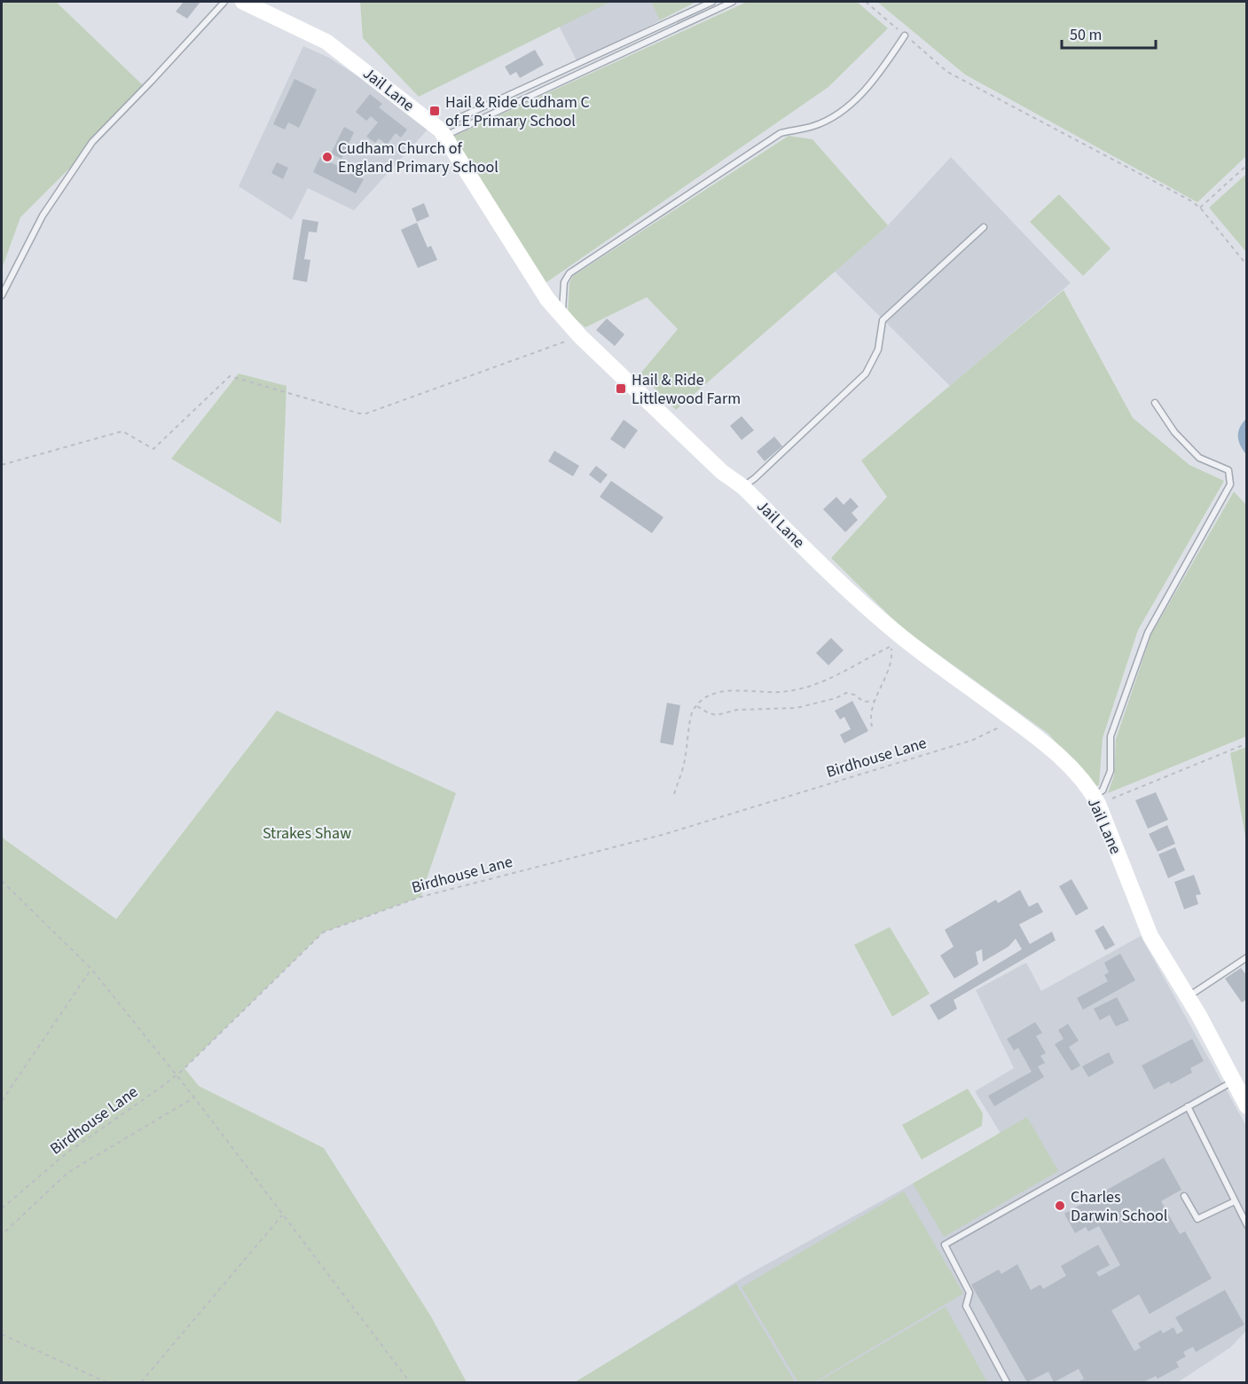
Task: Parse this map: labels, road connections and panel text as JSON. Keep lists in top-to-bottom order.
{
  "streets": {
    "street": ["Jail Lane"],
    "path": ["Birdhouse Lane"]
  },
  "crossings": [
    ["Jail Lane", "Birdhouse Lane"]
  ],
  "parks": ["Strakes Shaw"],
  "places": {
    "transit": ["Hail & Ride Cudham C of E Primary School", "Hail & Ride Littlewood Farm"],
    "other": ["Cudham Church of England Primary School", "Charles Darwin School"]
  },
  "scale_bar": "50 m"
}
